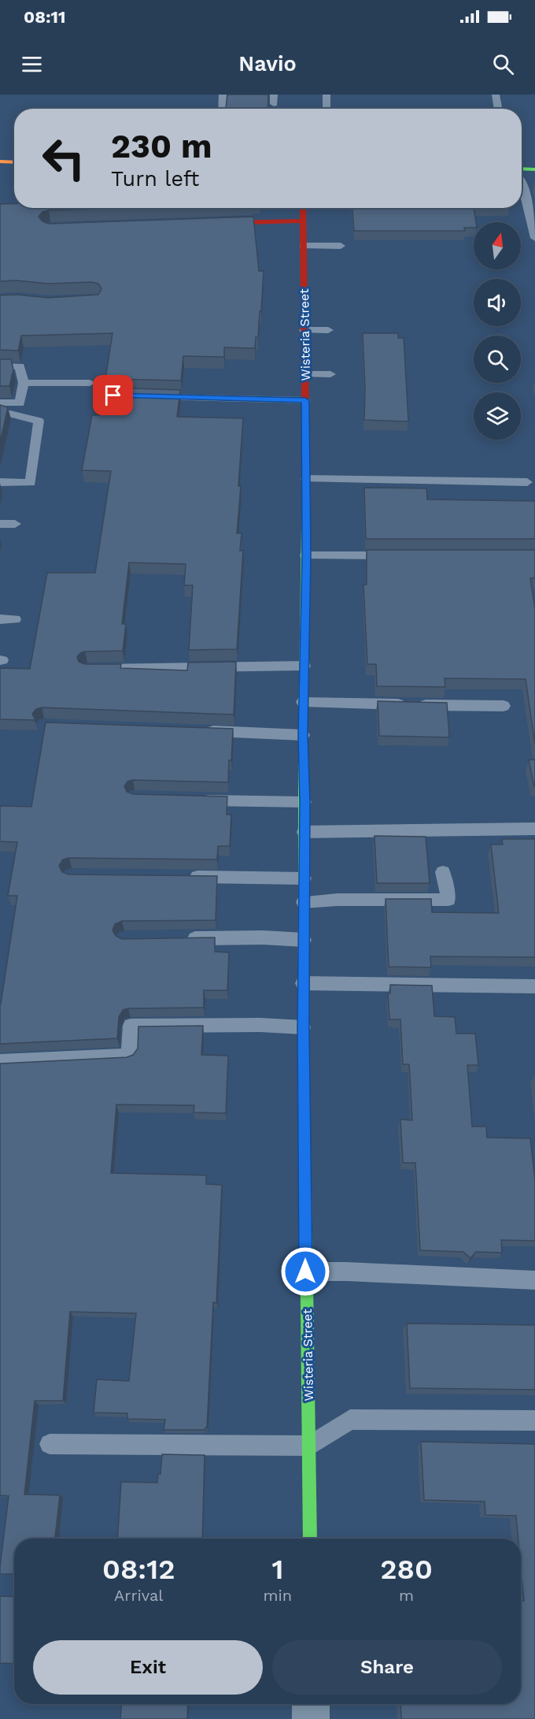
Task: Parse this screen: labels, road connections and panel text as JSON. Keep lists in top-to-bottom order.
{
  "streets": {
    "street": ["Wisteria Street"]
  },
  "north": "top",
  "page": {
    "status": "08:11",
    "header": "Navio",
    "turn": ["230 m", "Turn left"],
    "eta": [
      "08:12",
      "Arrival",
      "1",
      "min",
      "280",
      "m"
    ],
    "buttons": ["Exit", "Share"]
  }
}
